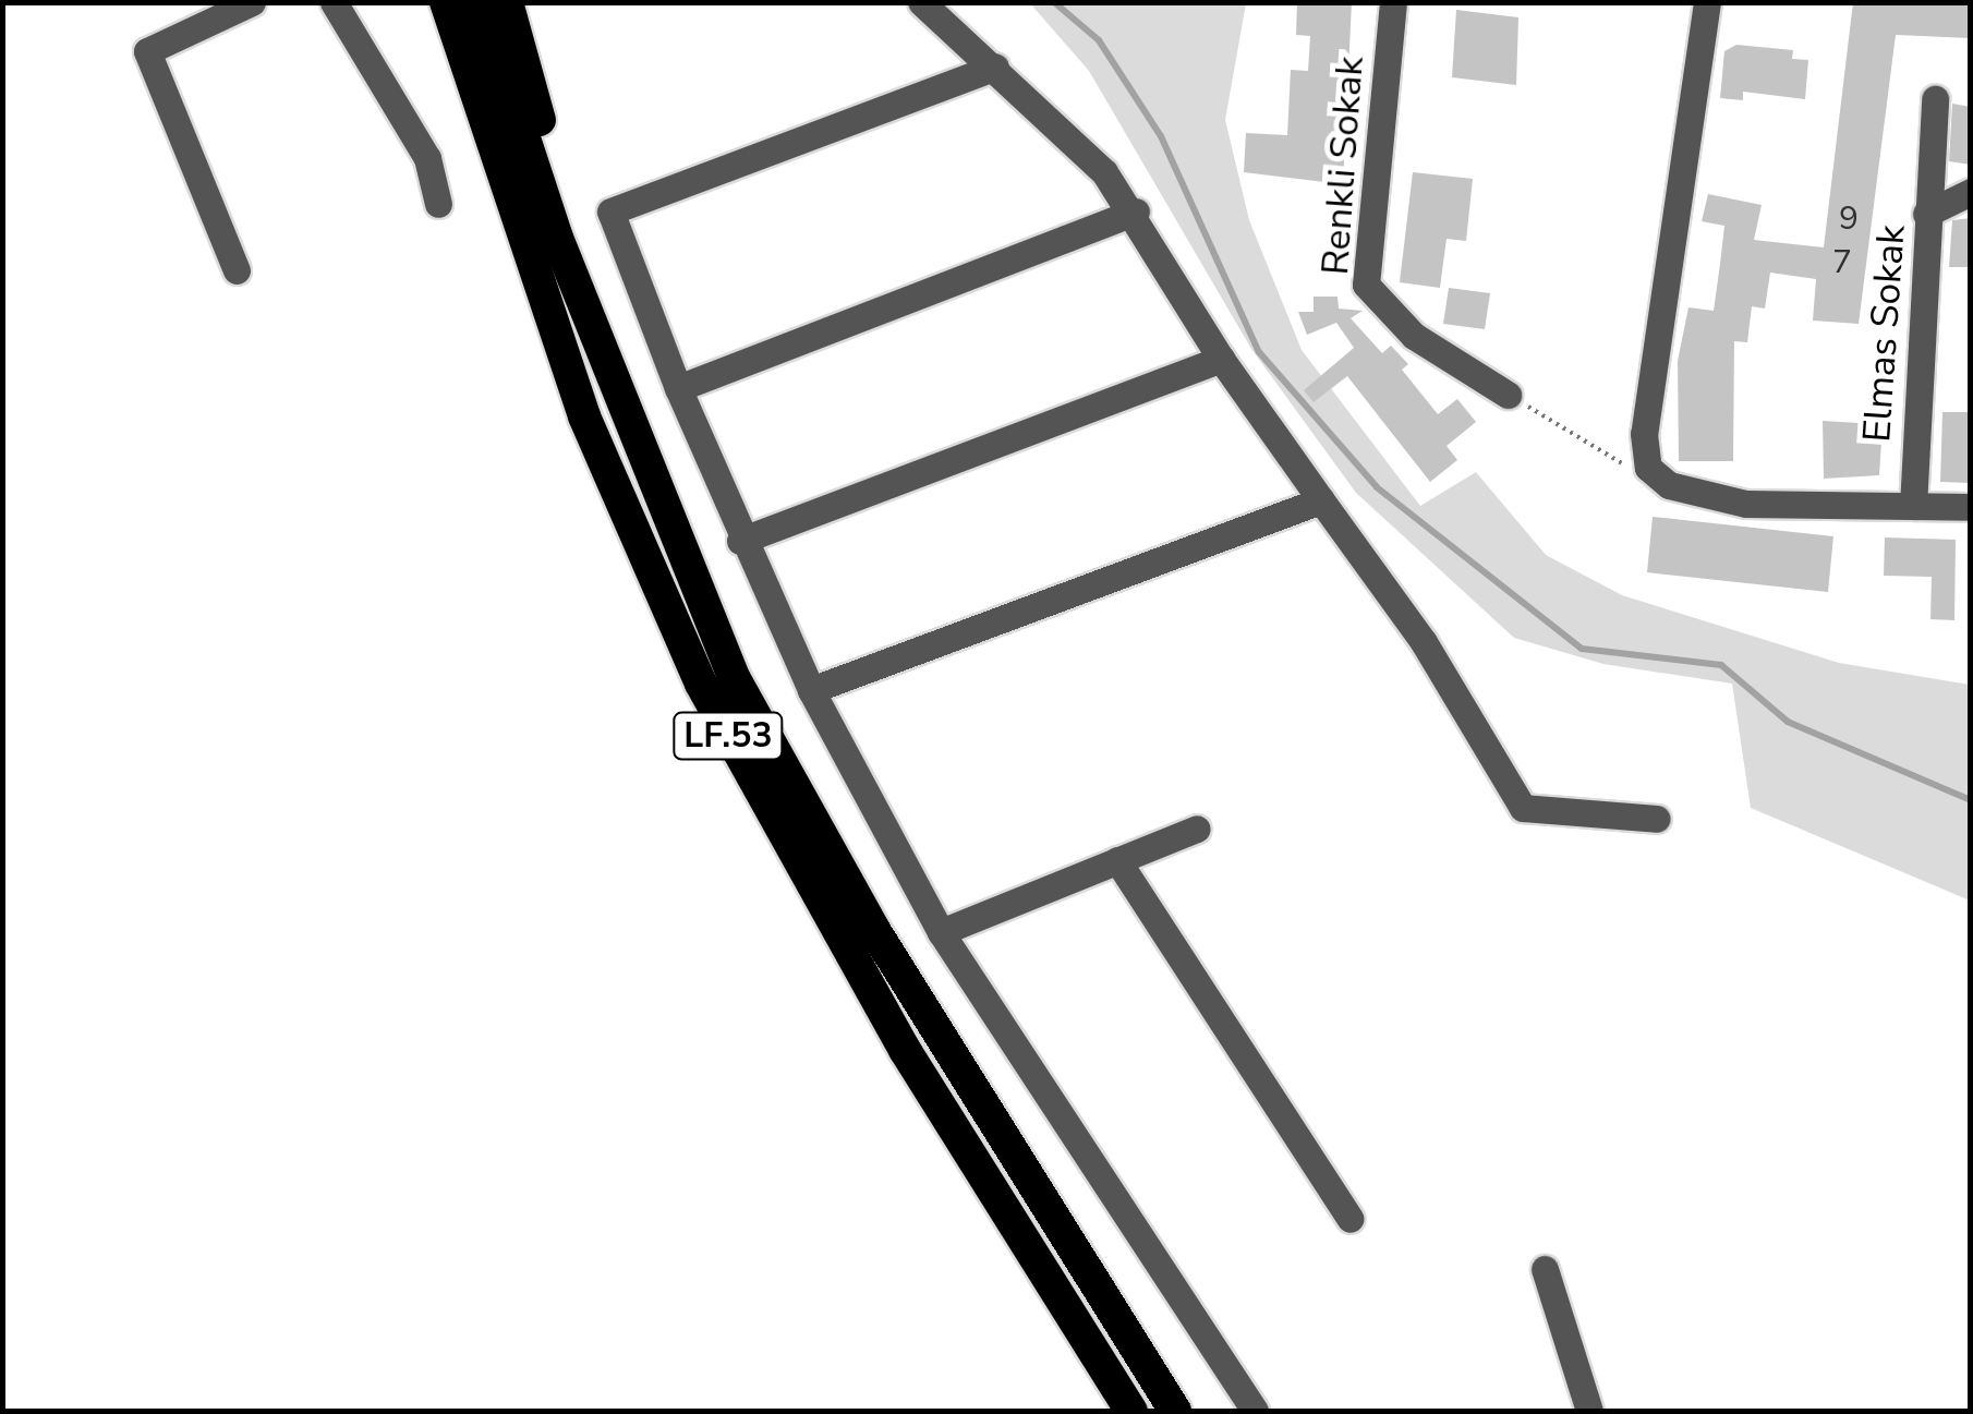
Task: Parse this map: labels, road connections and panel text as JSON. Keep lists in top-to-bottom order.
{
  "streets": {
    "highway": ["LF.53"],
    "street": ["Renkli Sokak", "Elmas Sokak"]
  },
  "house_numbers": ["9", "7"]
}
